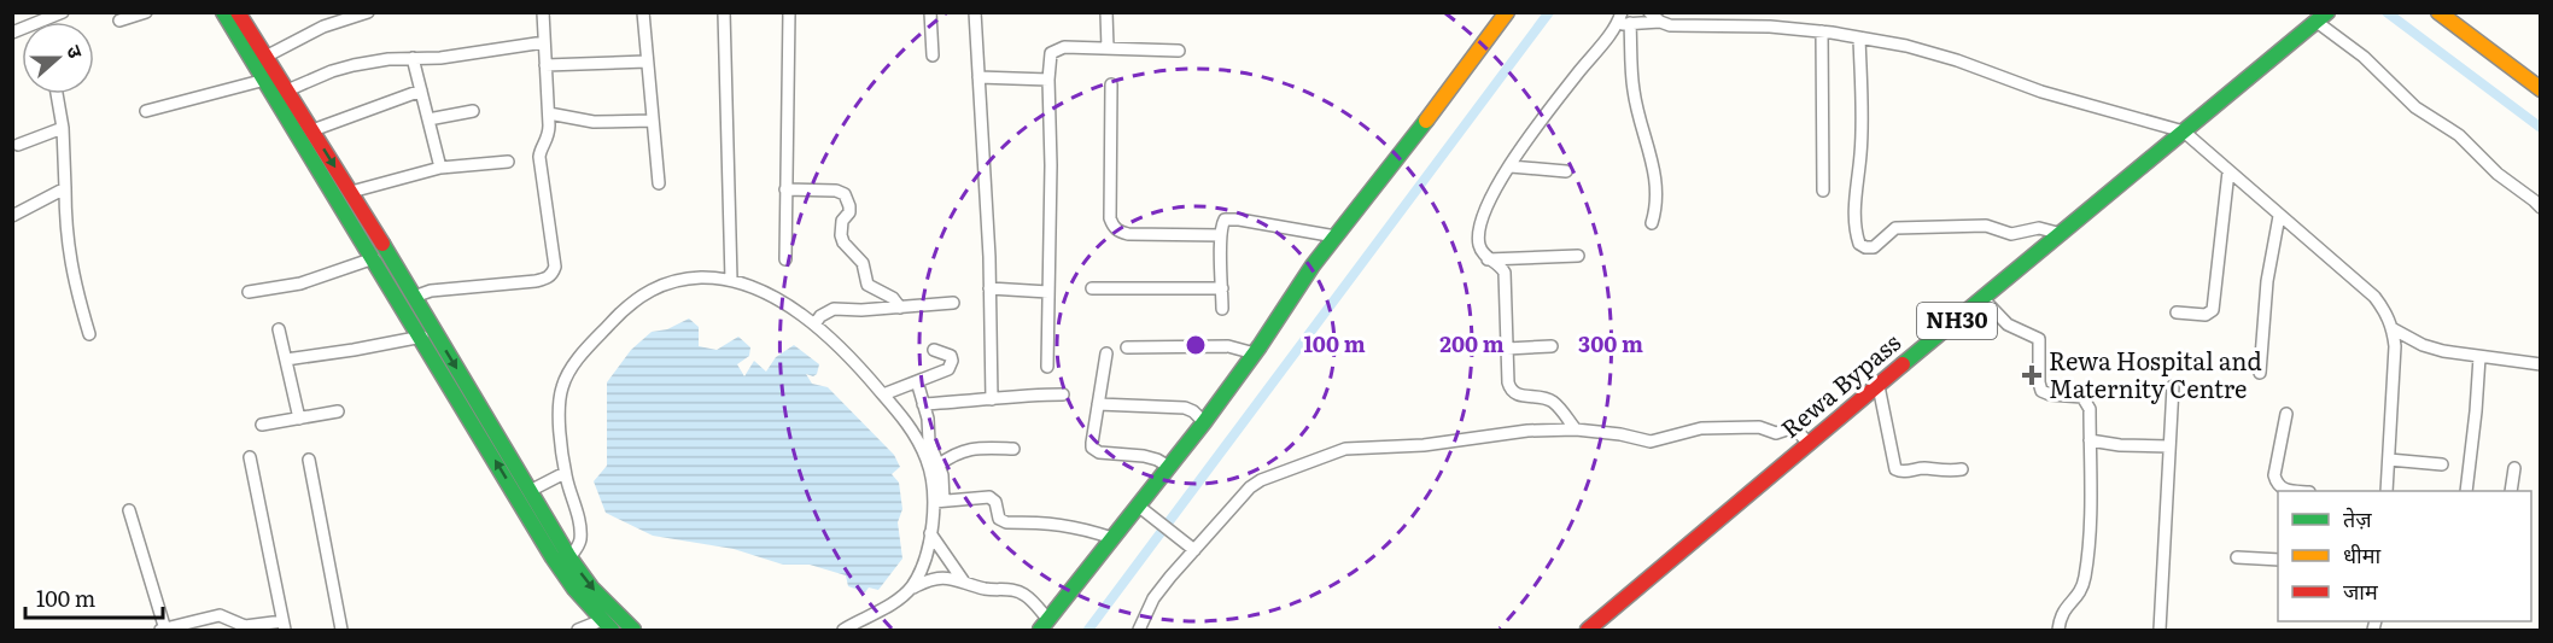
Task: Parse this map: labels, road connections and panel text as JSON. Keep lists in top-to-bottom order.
{
  "streets": {
    "main road": ["NH30", "Rewa Bypass"]
  },
  "places": {
    "health": ["Rewa Hospital and Maternity Centre"]
  },
  "legend": ["तेज़", "धीमा", "जाम"],
  "scale_bar": "100 m",
  "north": "right",
  "rings": ["100 m", "200 m", "300 m"]
}
